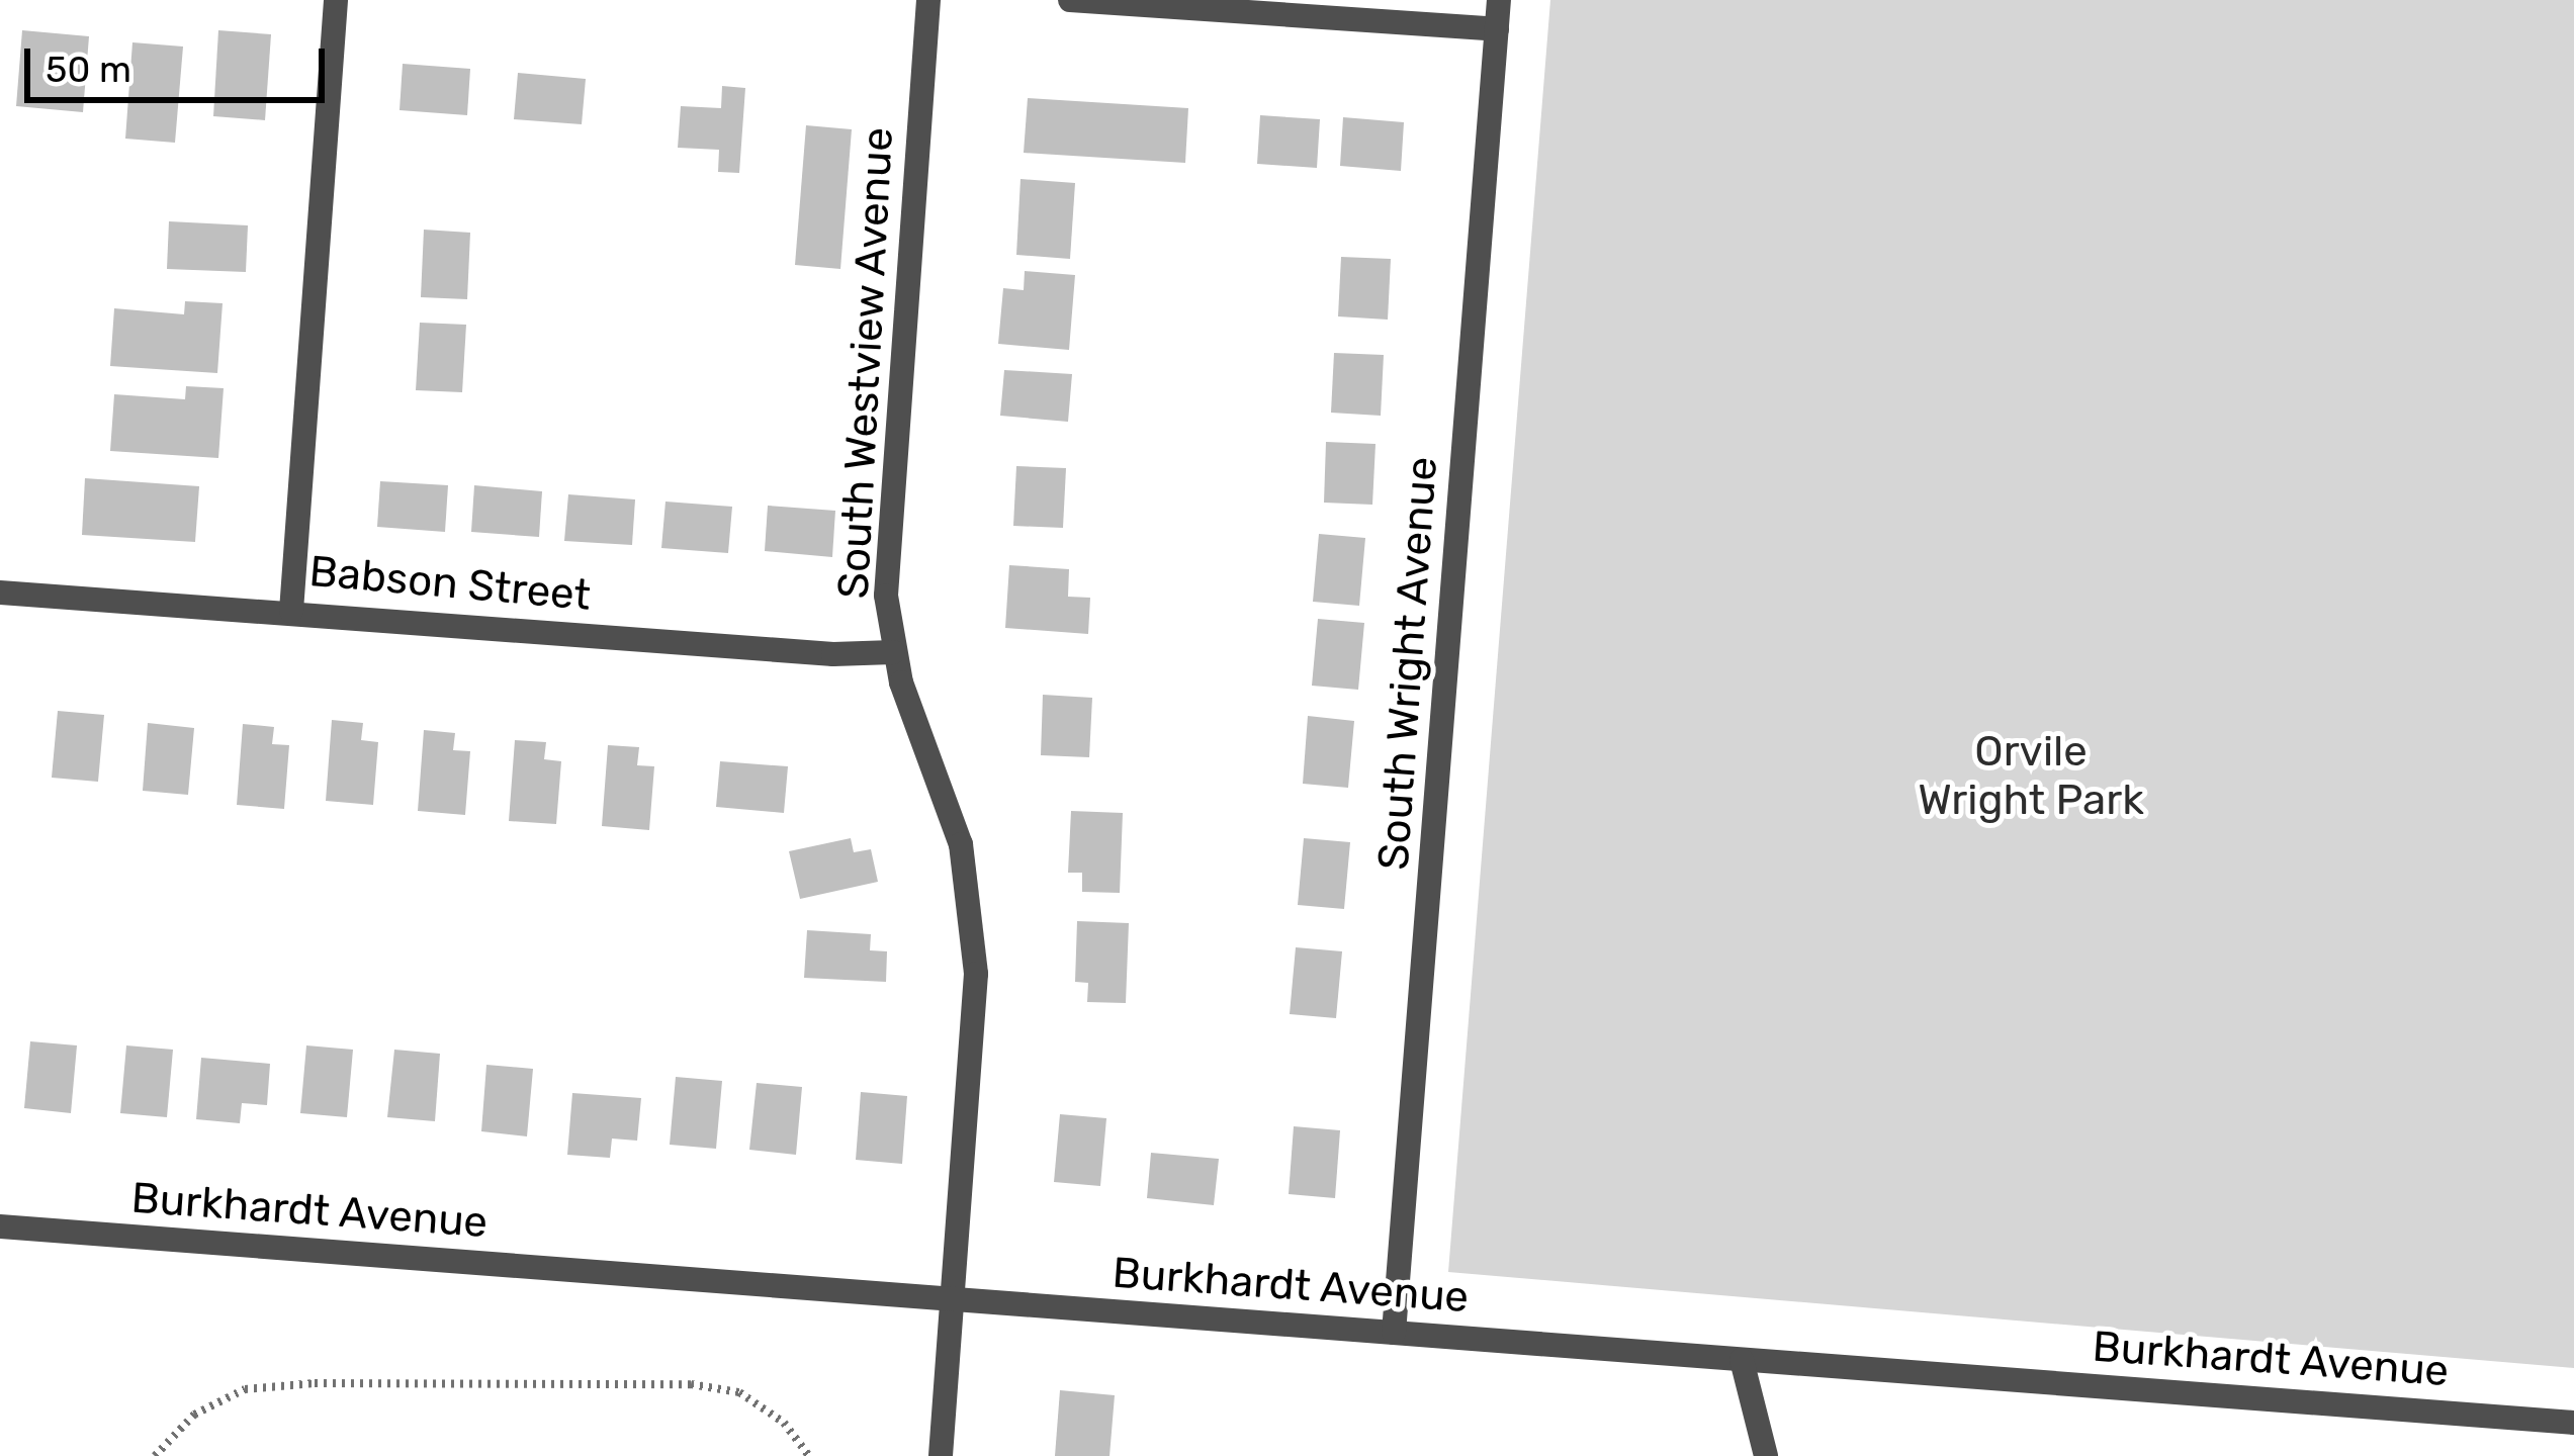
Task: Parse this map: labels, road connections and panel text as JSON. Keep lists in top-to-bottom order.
{
  "streets": {
    "street": [
      "South Westview Avenue",
      "Babson Street",
      "South Wright Avenue",
      "Burkhardt Avenue"
    ]
  },
  "crossings": [
    ["South Westview Avenue", "Babson Street"],
    ["South Westview Avenue", "Burkhardt Avenue"],
    ["South Wright Avenue", "Burkhardt Avenue"]
  ],
  "parks": ["Orvile Wright Park"],
  "scale_bar": "50 m"
}
